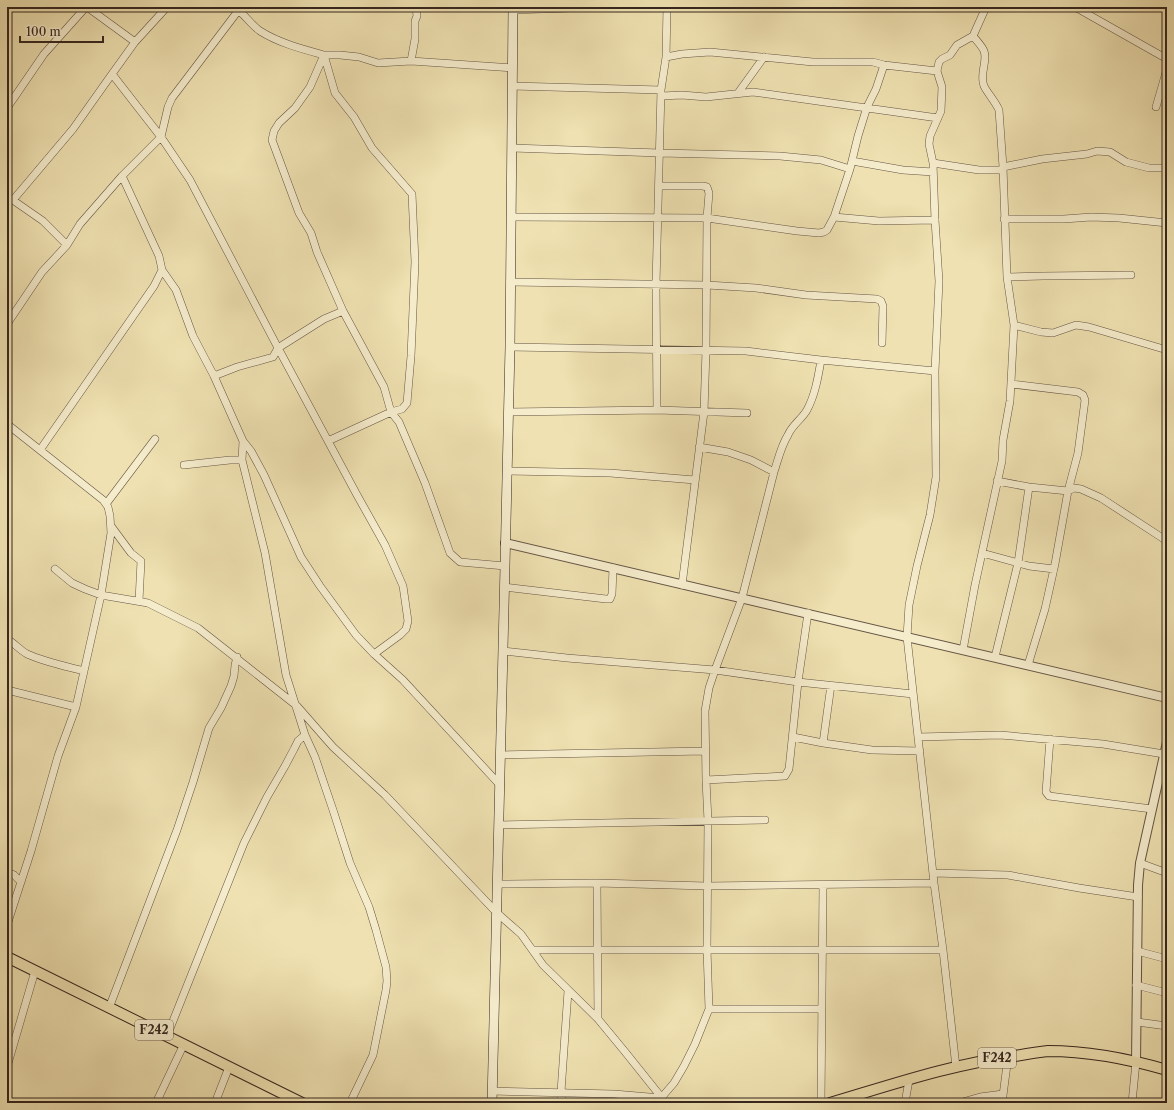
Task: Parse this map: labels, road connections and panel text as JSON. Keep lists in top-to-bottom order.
{
  "streets": {
    "main road": ["F242"]
  },
  "scale_bar": "100 m"
}
